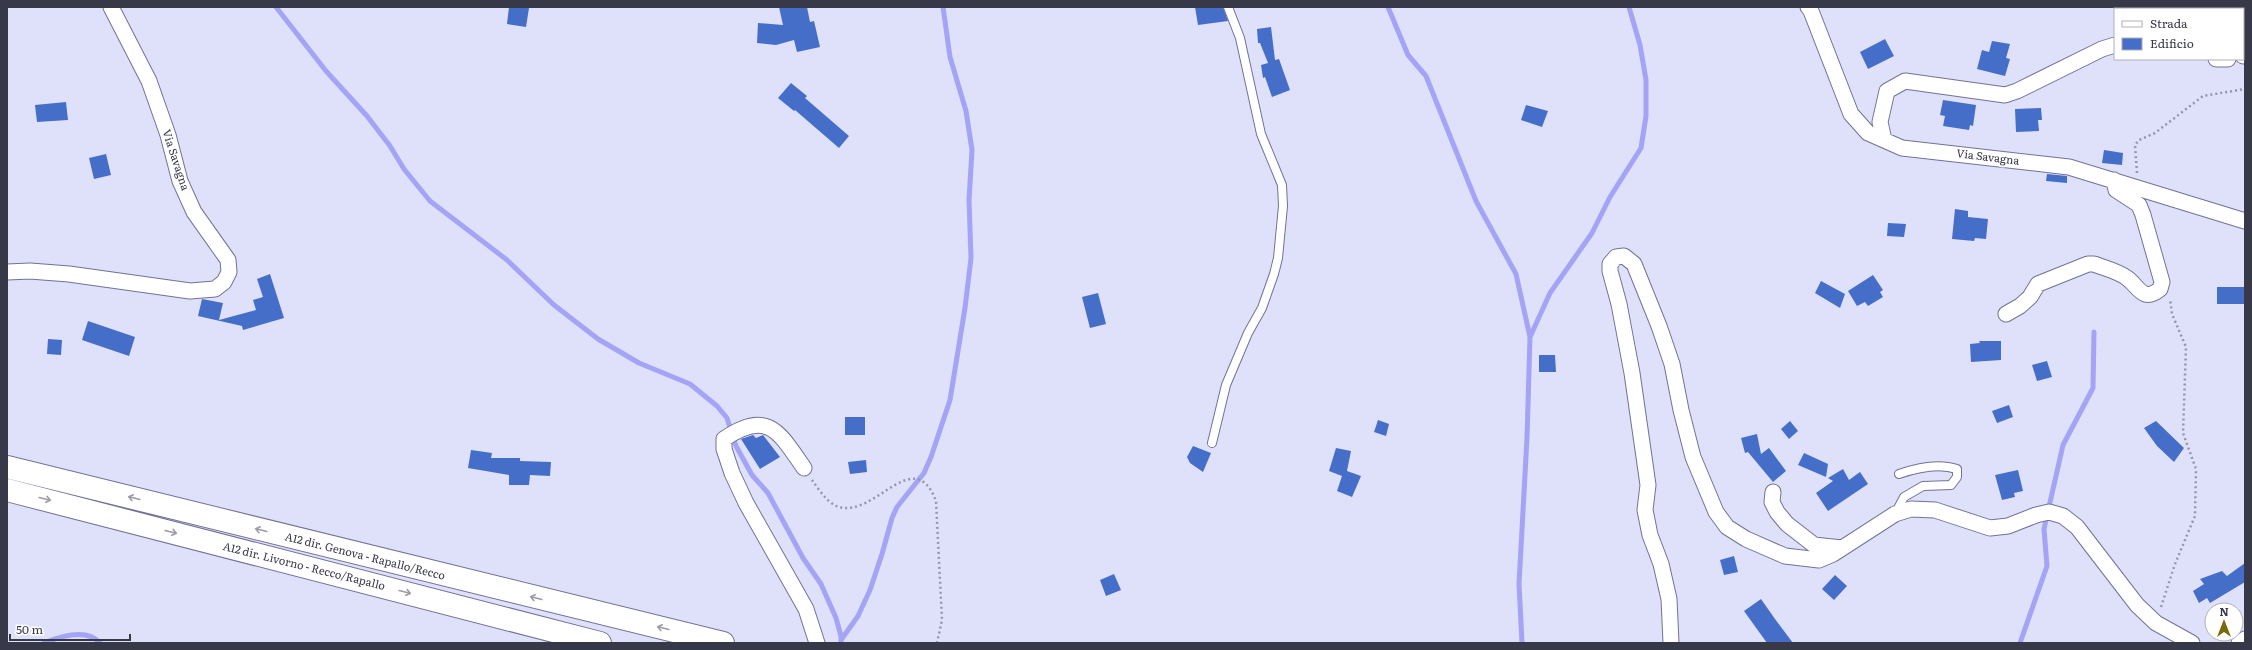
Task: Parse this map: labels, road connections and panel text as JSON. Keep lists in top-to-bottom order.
{
  "streets": {
    "highway": ["A12 dir. Genova - Rapallo/Recco", "A12 dir. Livorno - Recco/Rapallo"],
    "street": ["Via Savagna"]
  },
  "one_way": ["A12 dir. Genova - Rapallo/Recco", "A12 dir. Livorno - Recco/Rapallo"],
  "legend": ["Strada", "Edificio"],
  "scale_bar": "50 m",
  "north": "top"
}
